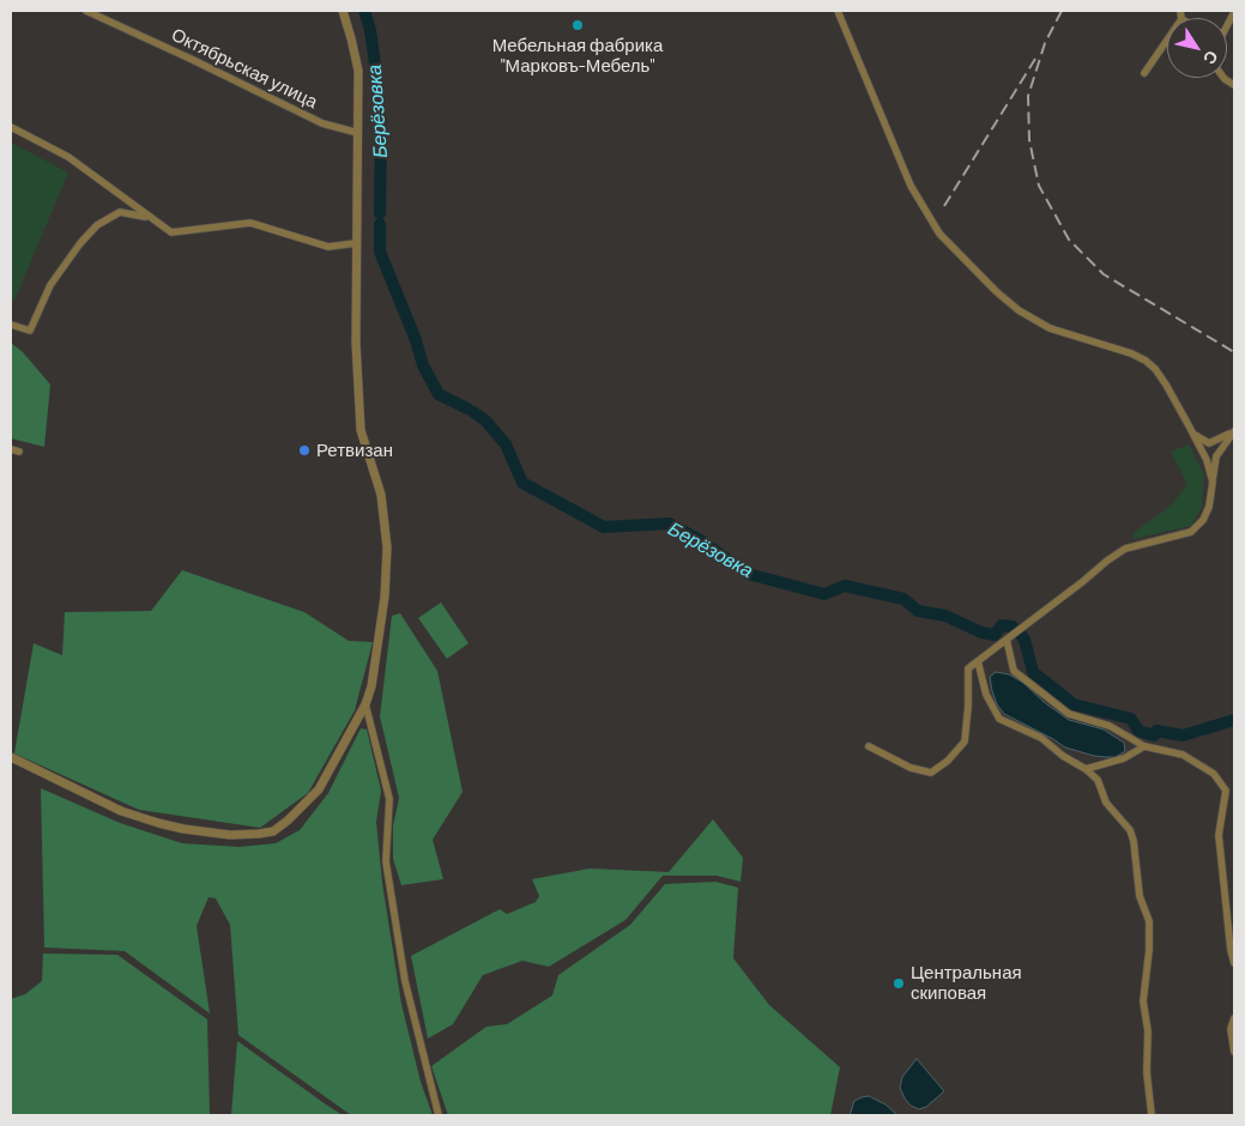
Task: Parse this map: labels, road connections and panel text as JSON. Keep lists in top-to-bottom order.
{
  "streets": {
    "street": ["Октябрьская улица"]
  },
  "water": ["Берёзовка"],
  "places": ["Мебельная фабрика \"Марковъ-Мебель\"", "Ретвизан", "Центральная скиповая"],
  "north": "bottom right"
}
